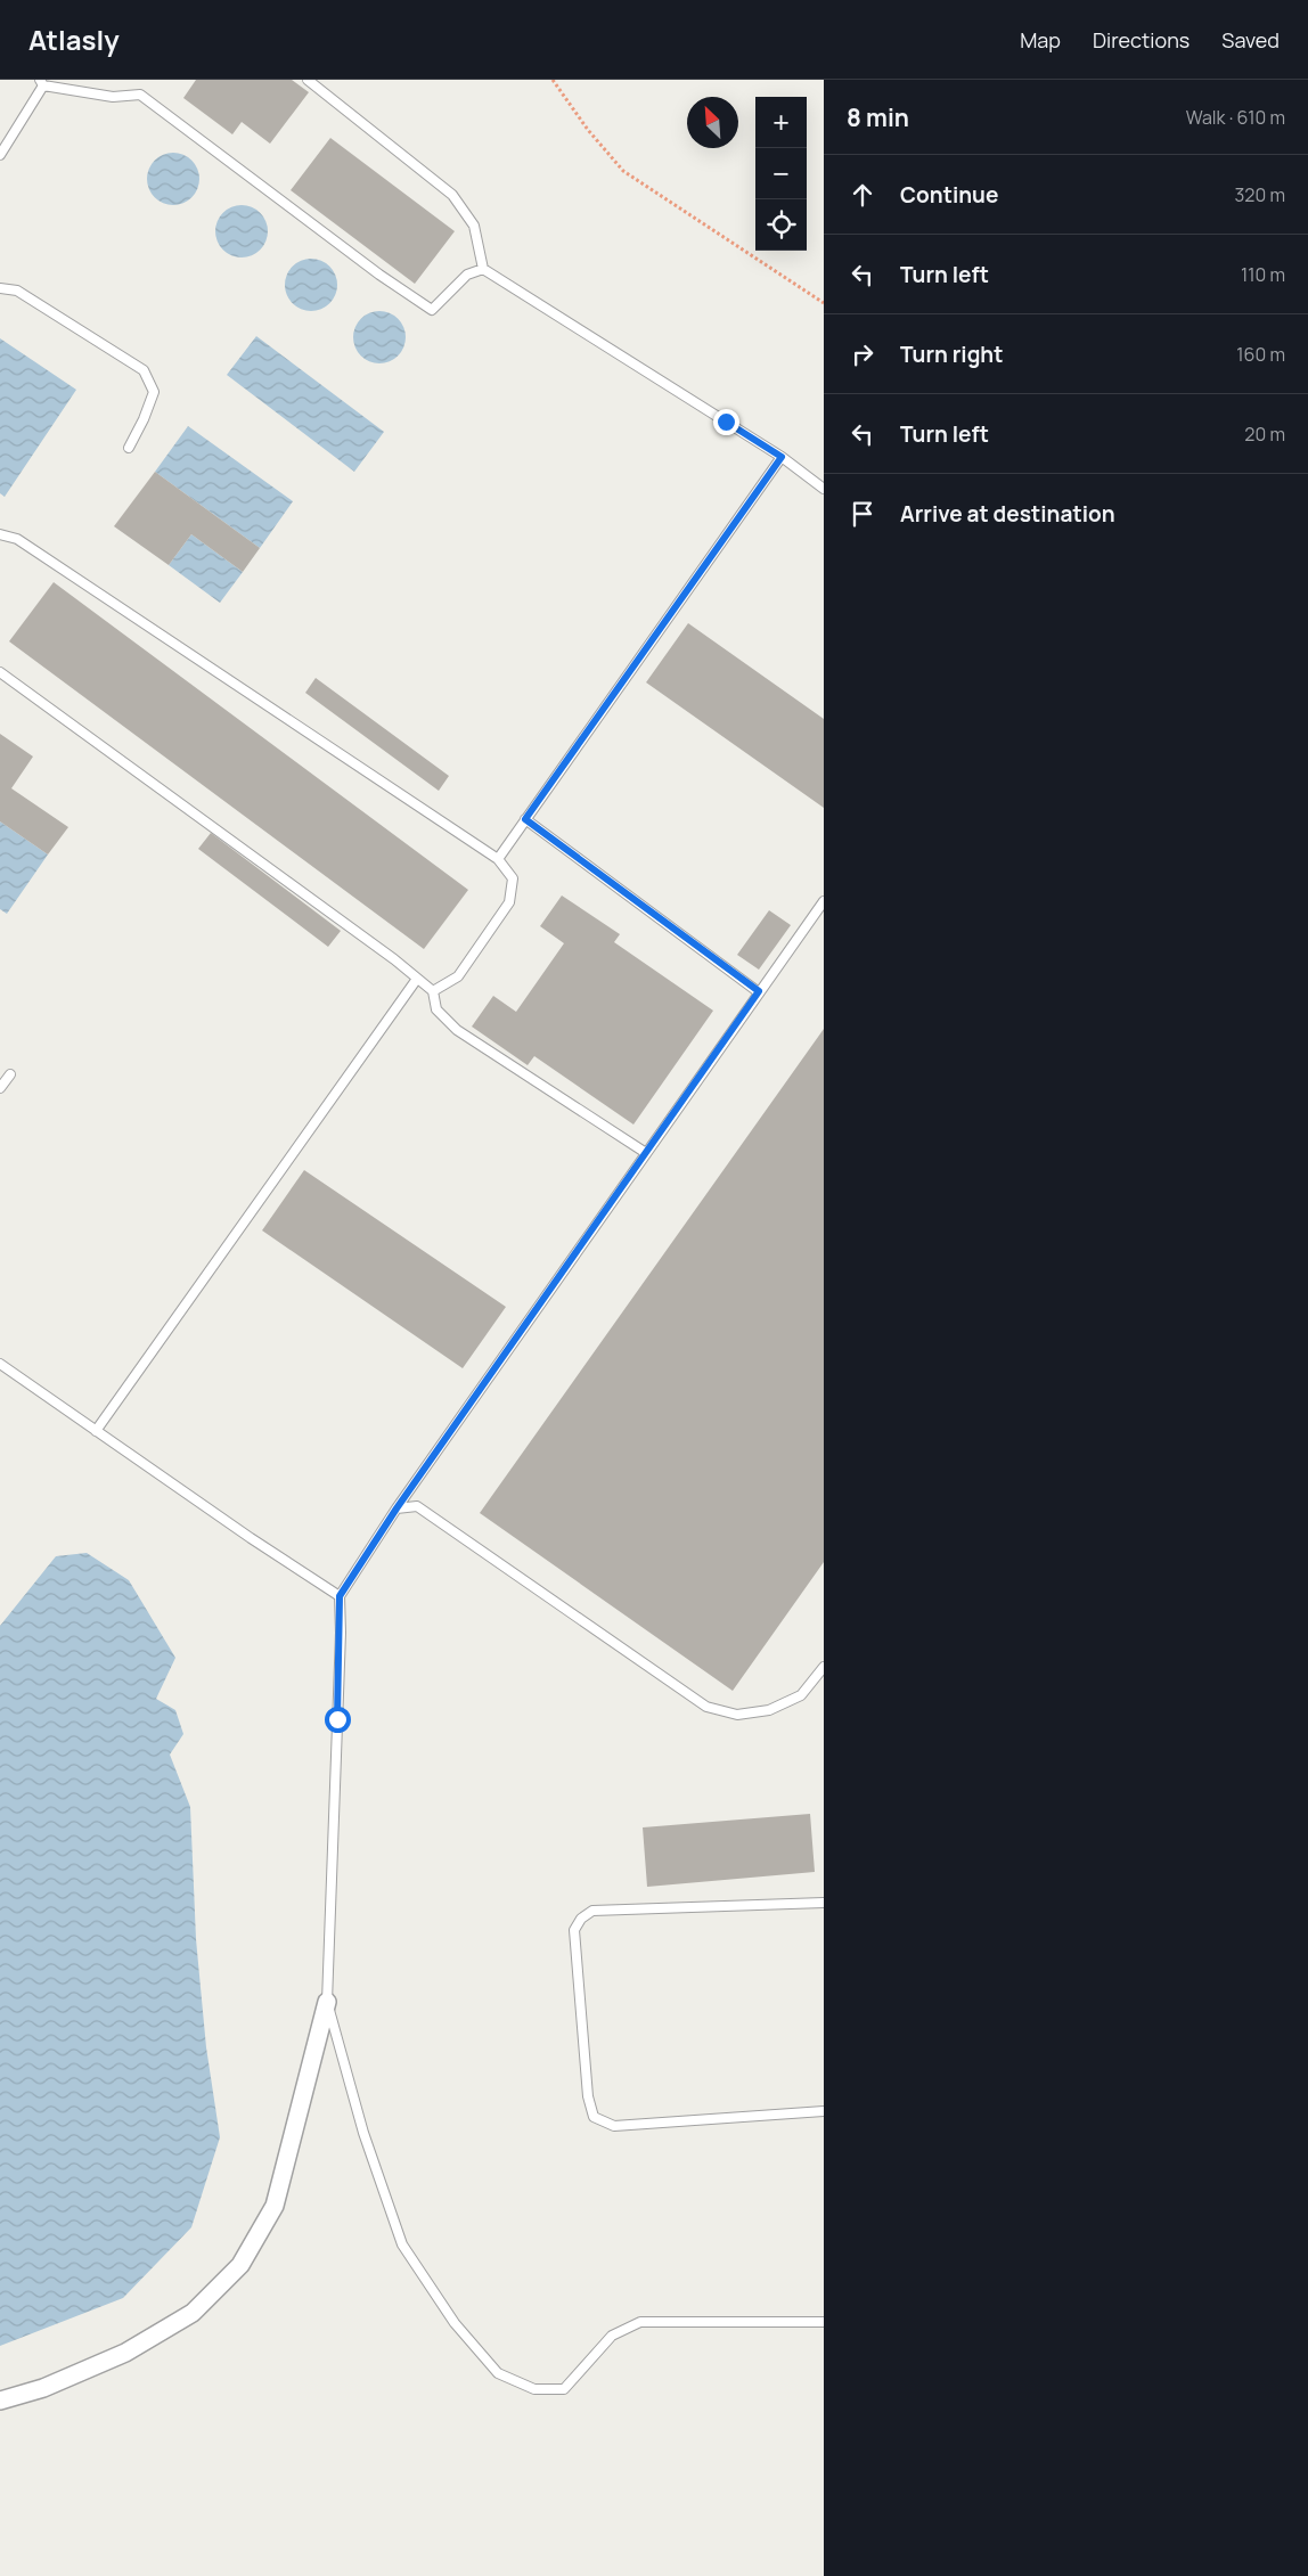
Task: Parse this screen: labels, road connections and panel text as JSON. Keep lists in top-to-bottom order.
{
  "north": "top left",
  "page": {
    "header": "Atlasly",
    "nav": ["Map", "Directions", "Saved"],
    "heading": ["8 min", "Walk · 610 m"],
    "map_buttons": ["+", "−"],
    "list": [
      ["Continue", "320 m"],
      ["Turn left", "110 m"],
      ["Turn right", "160 m"],
      ["Turn left", "20 m"],
      "Arrive at destination"
    ]
  }
}
